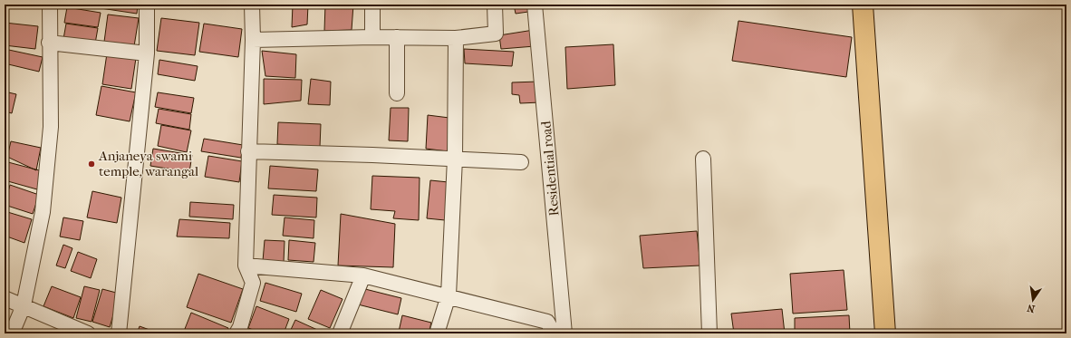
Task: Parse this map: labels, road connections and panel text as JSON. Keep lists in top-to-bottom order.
{
  "streets": {
    "street": ["Residential road"]
  },
  "places": ["Anjaneya swami temple, warangal"],
  "north": "bottom"
}
